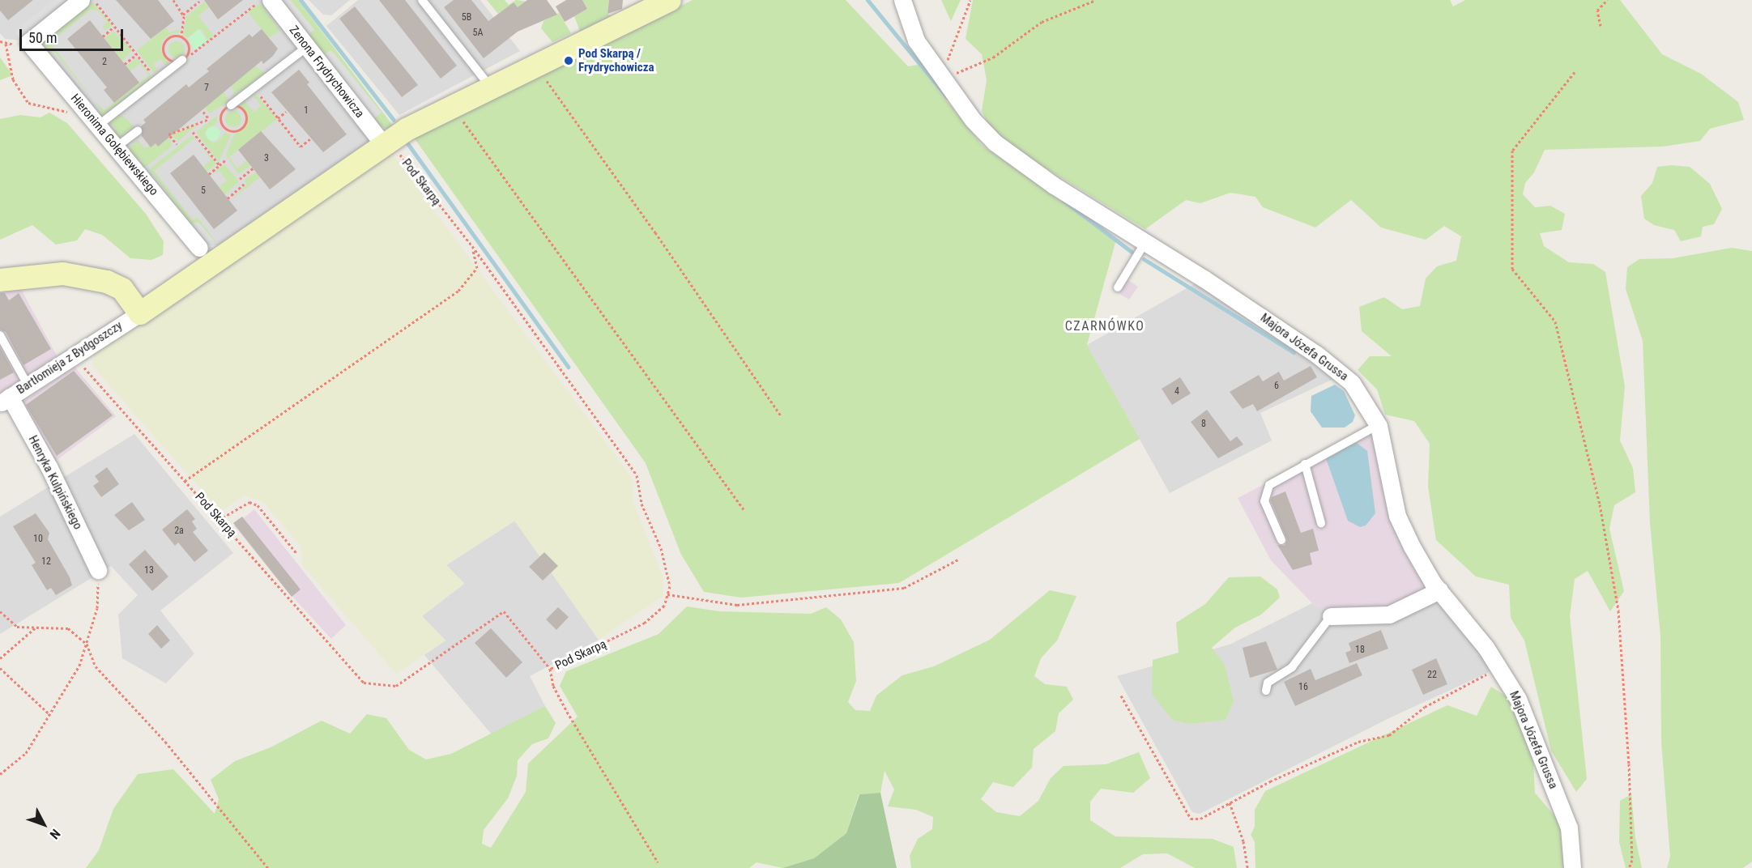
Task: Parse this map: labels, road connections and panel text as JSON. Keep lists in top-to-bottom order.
{
  "streets": {
    "street": [
      "Zenona Frydrychowicza",
      "Hieronima Gołębiewskiego",
      "Majora Józefa Grussa",
      "Bartłomieja z Bydgoszczy",
      "Henryka Kulpińskiego"
    ],
    "path": ["Pod Skarpą"]
  },
  "crossings": [
    ["Zenona Frydrychowicza", "Pod Skarpą"],
    ["Pod Skarpą", "Bartłomieja z Bydgoszczy"],
    ["Bartłomieja z Bydgoszczy", "Henryka Kulpińskiego"]
  ],
  "districts": ["CZARNÓWKO"],
  "places": ["Pod Skarpą / Frydrychowicza"],
  "house_numbers": [
    "5B",
    "5A",
    "2",
    "7",
    "1",
    "3",
    "5",
    "6",
    "4",
    "8",
    "2a",
    "10",
    "12",
    "13",
    "18",
    "22",
    "16"
  ],
  "scale_bar": "50 m",
  "north": "bottom right"
}
